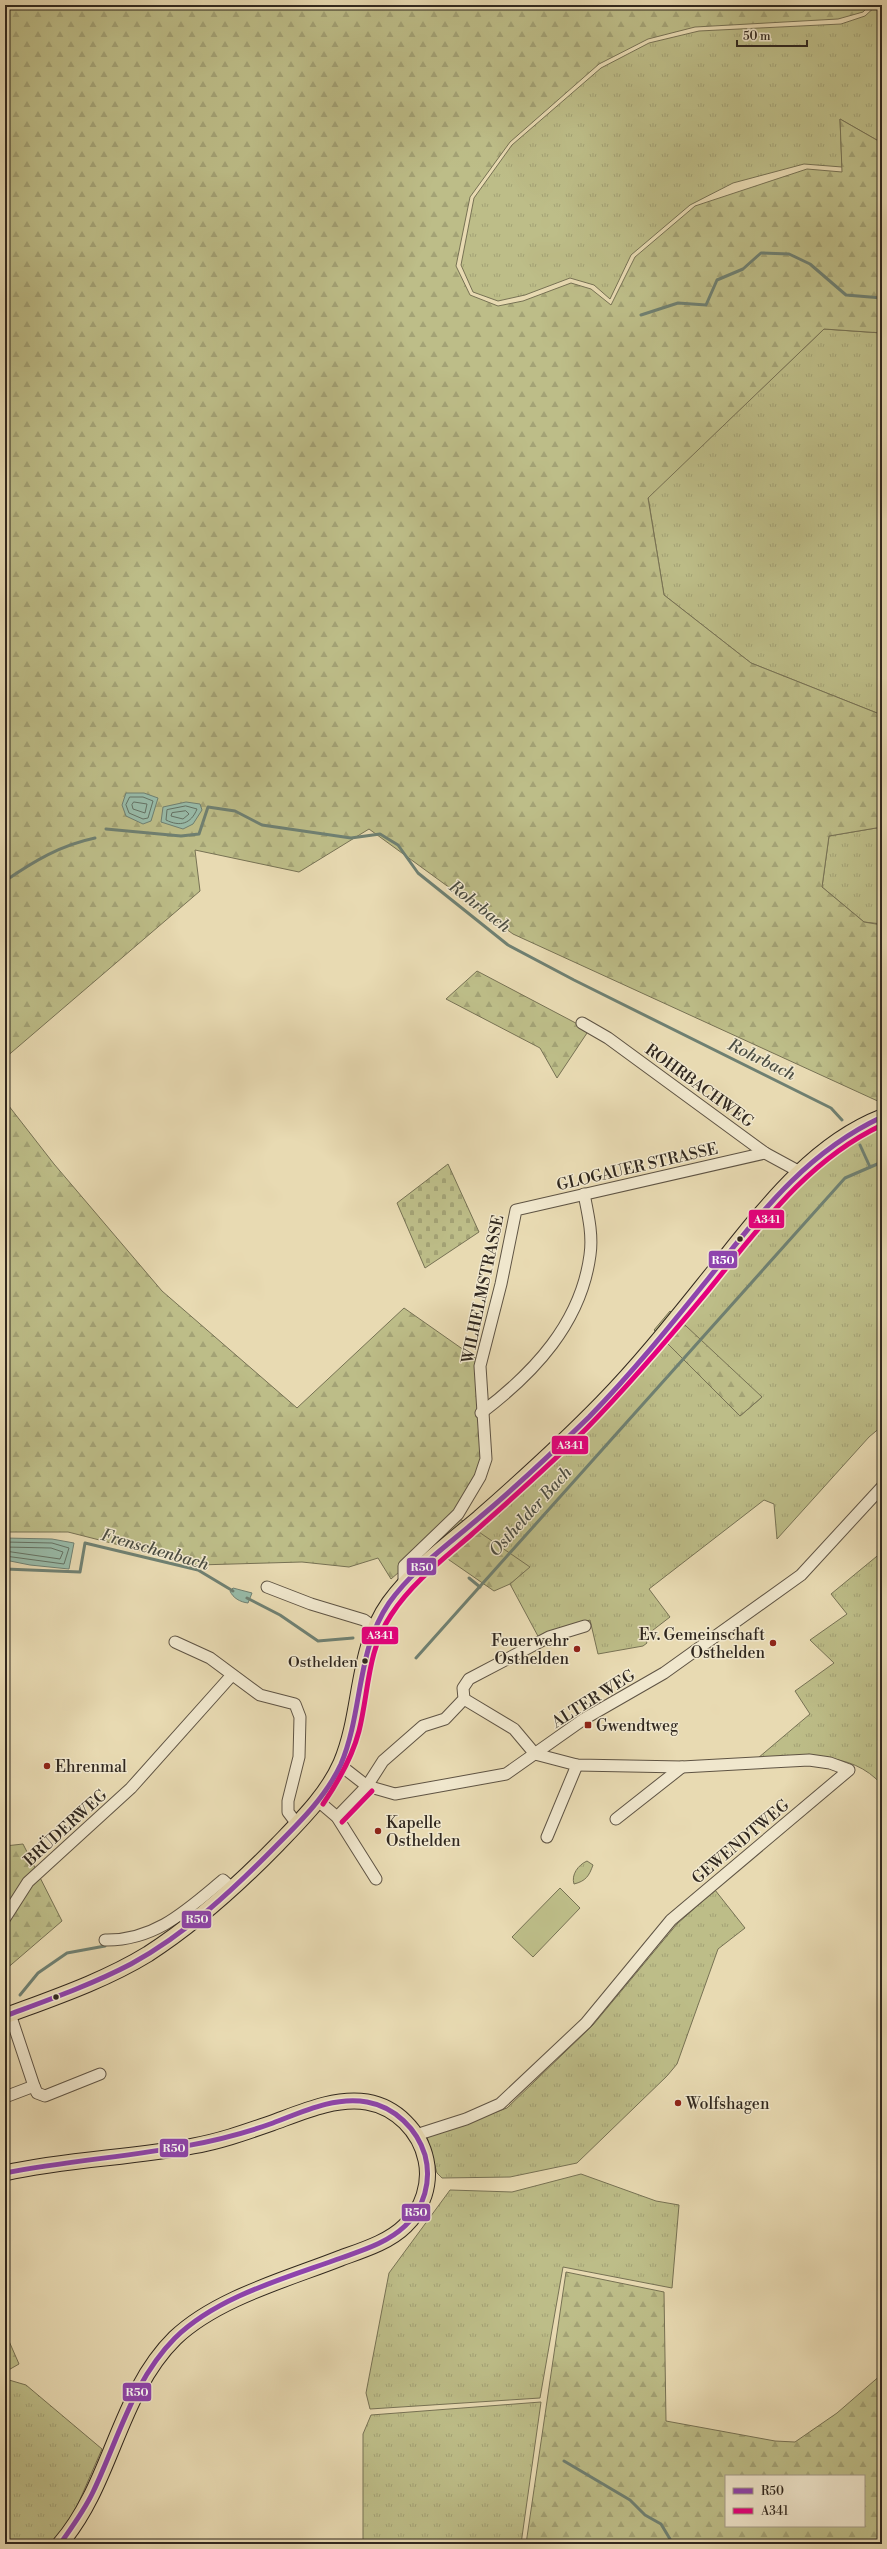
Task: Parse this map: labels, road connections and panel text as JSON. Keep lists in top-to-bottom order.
{
  "streets": {
    "street": [
      "ROHRBACHWEG",
      "GLOGAUER STRASSE",
      "WILHELMSTRASSE",
      "ALTER WEG",
      "BRÜDERWEG",
      "GEWENDTWEG"
    ]
  },
  "crossings": [
    ["ROHRBACHWEG", "GLOGAUER STRASSE"],
    ["GLOGAUER STRASSE", "WILHELMSTRASSE"],
    ["ALTER WEG", "GEWENDTWEG"]
  ],
  "water": ["Rohrbach", "Osthelder Bach", "Frenschenbach"],
  "places": {
    "other": [
      "Ev. Gemeinschaft Osthelden",
      "Feuerwehr Osthelden",
      "Osthelden",
      "Ehrenmal",
      "Kapelle Osthelden",
      "Wolfshagen"
    ],
    "transit": ["Gwendtweg"]
  },
  "lines": ["transit line R50", "transit line A341"],
  "legend": ["R50", "A341"],
  "scale_bar": "50 m"
}
